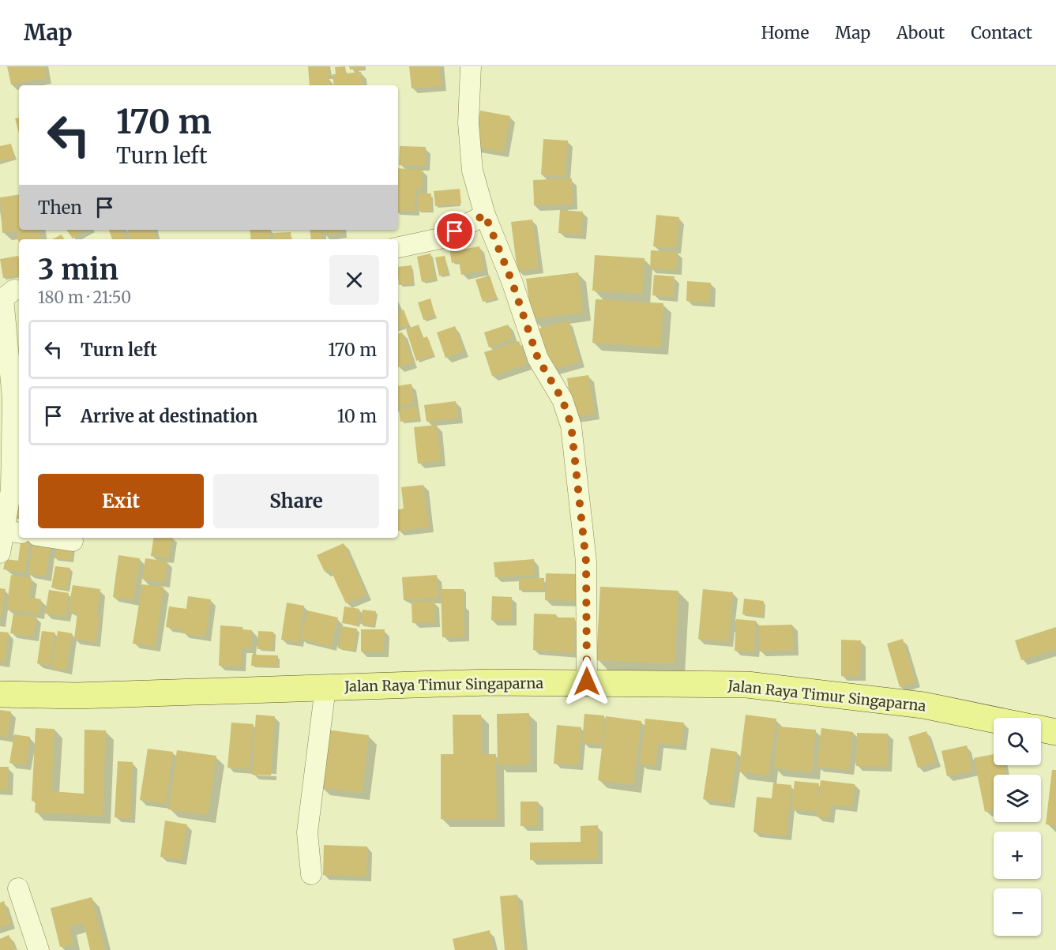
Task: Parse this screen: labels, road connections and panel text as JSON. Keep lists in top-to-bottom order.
{
  "streets": {
    "main road": ["Jalan Raya Timur Singaparna"]
  },
  "page": {
    "header": "Map",
    "nav": [
      "Home",
      "Map",
      "About",
      "Contact"
    ],
    "turn": ["170 m", "Turn left"],
    "then": "Then",
    "heading": ["3 min", "180 m · 21:50"],
    "list": [
      {
        "name": "Turn left",
        "value": "170 m"
      },
      {
        "name": "Arrive at destination",
        "value": "10 m"
      }
    ],
    "buttons": ["Exit", "Share"],
    "map_buttons": ["+", "−"]
  }
}
